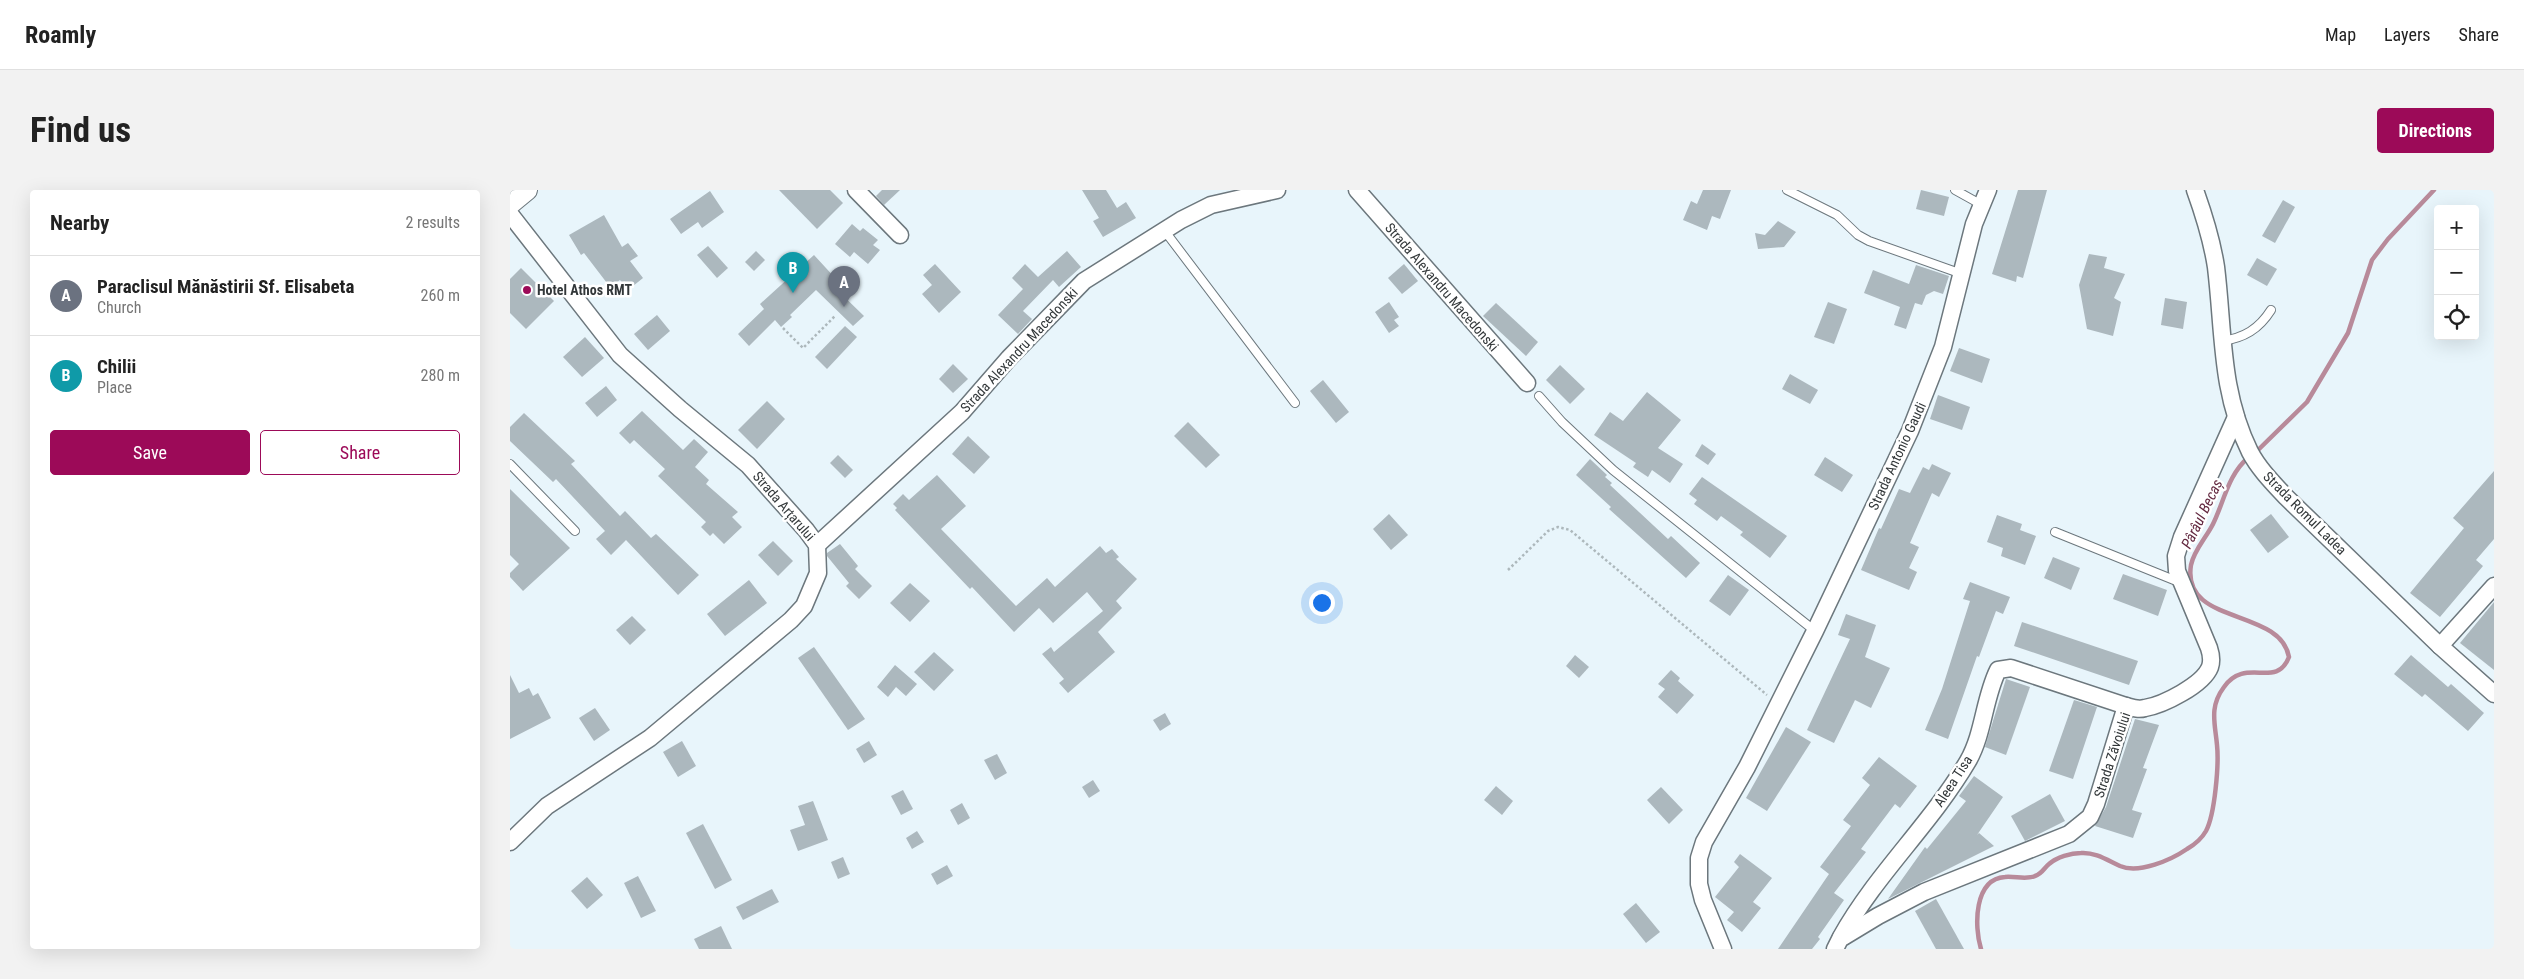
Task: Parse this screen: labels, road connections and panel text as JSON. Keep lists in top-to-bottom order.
{
  "streets": {
    "street": [
      "Strada Alexandru Macedonski",
      "Strada Antonio Gaudi",
      "Strada Arțarului",
      "Strada Romul Ladea",
      "Strada Zăvoiului",
      "Aleea Tisa"
    ]
  },
  "crossings": [
    ["Strada Alexandru Macedonski", "Strada Arțarului"],
    ["Strada Romul Ladea", "Strada Zăvoiului"],
    ["Strada Zăvoiului", "Aleea Tisa"]
  ],
  "water": ["Pârâul Becaș"],
  "places": ["Hotel Athos RMT"],
  "page": {
    "header": "Roamly",
    "nav": ["Map", "Layers", "Share"],
    "buttons": [
      "Directions",
      ["Save", "Share"]
    ],
    "title": "Find us",
    "heading": ["Nearby", "2 results"],
    "map_buttons": ["+", "−"],
    "pins": ["B", "A"],
    "list": [
      {
        "mark": "A",
        "name": "Paraclisul Mănăstirii Sf. Elisabeta",
        "note": "Church",
        "value": "260 m"
      },
      {
        "mark": "B",
        "name": "Chilii",
        "note": "Place",
        "value": "280 m"
      }
    ]
  }
}
